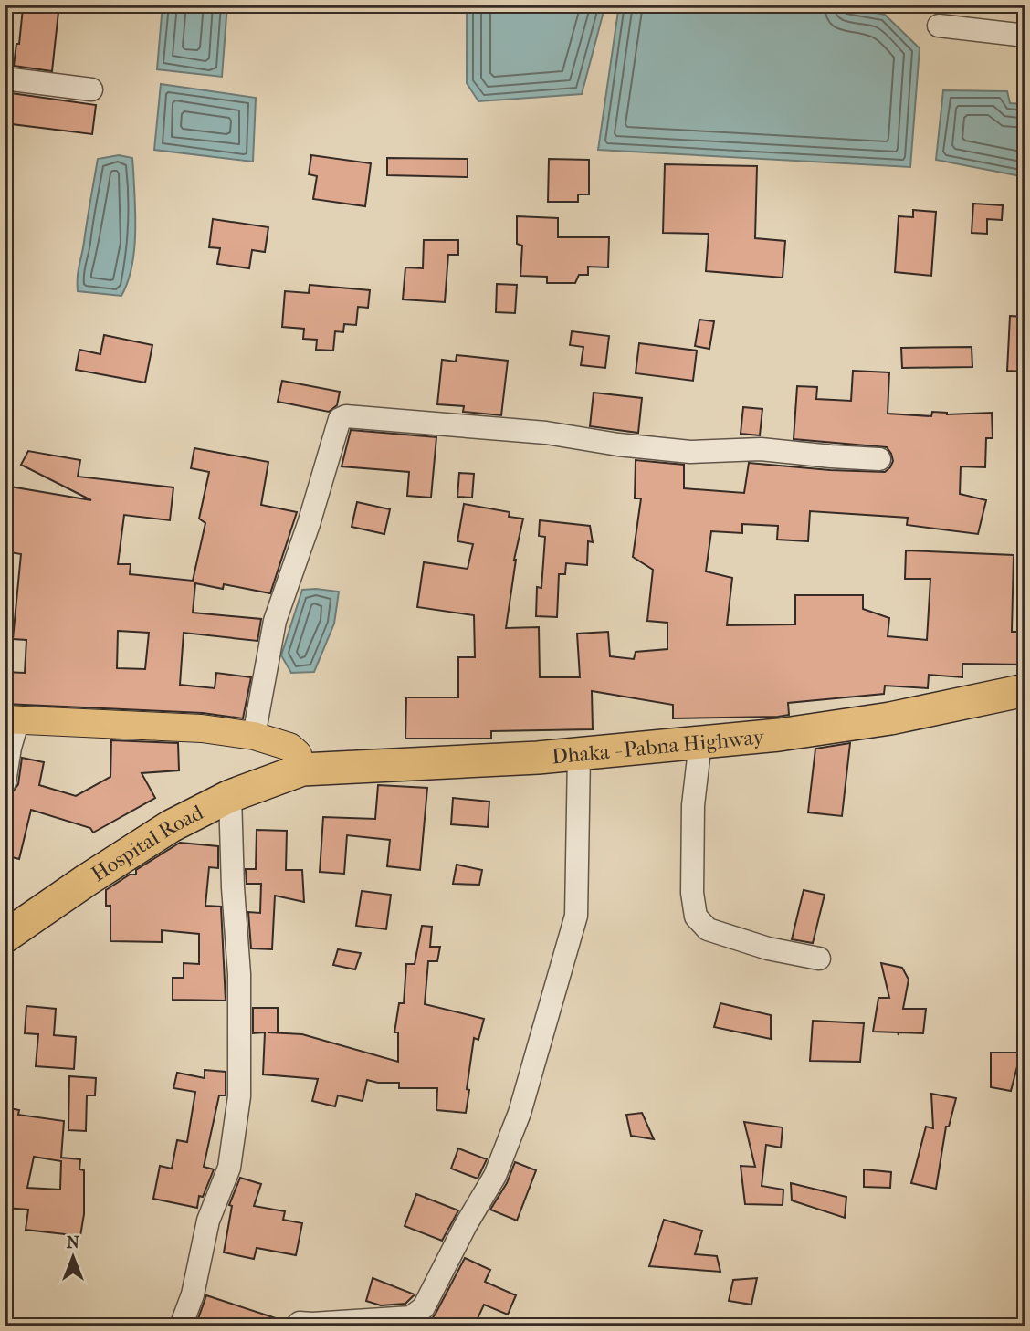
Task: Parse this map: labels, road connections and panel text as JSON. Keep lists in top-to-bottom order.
{
  "streets": {
    "highway": ["Dhaka - Pabna Highway", "Hospital Road"]
  },
  "crossings": [
    ["Dhaka - Pabna Highway", "Hospital Road"]
  ],
  "north": "top"
}
